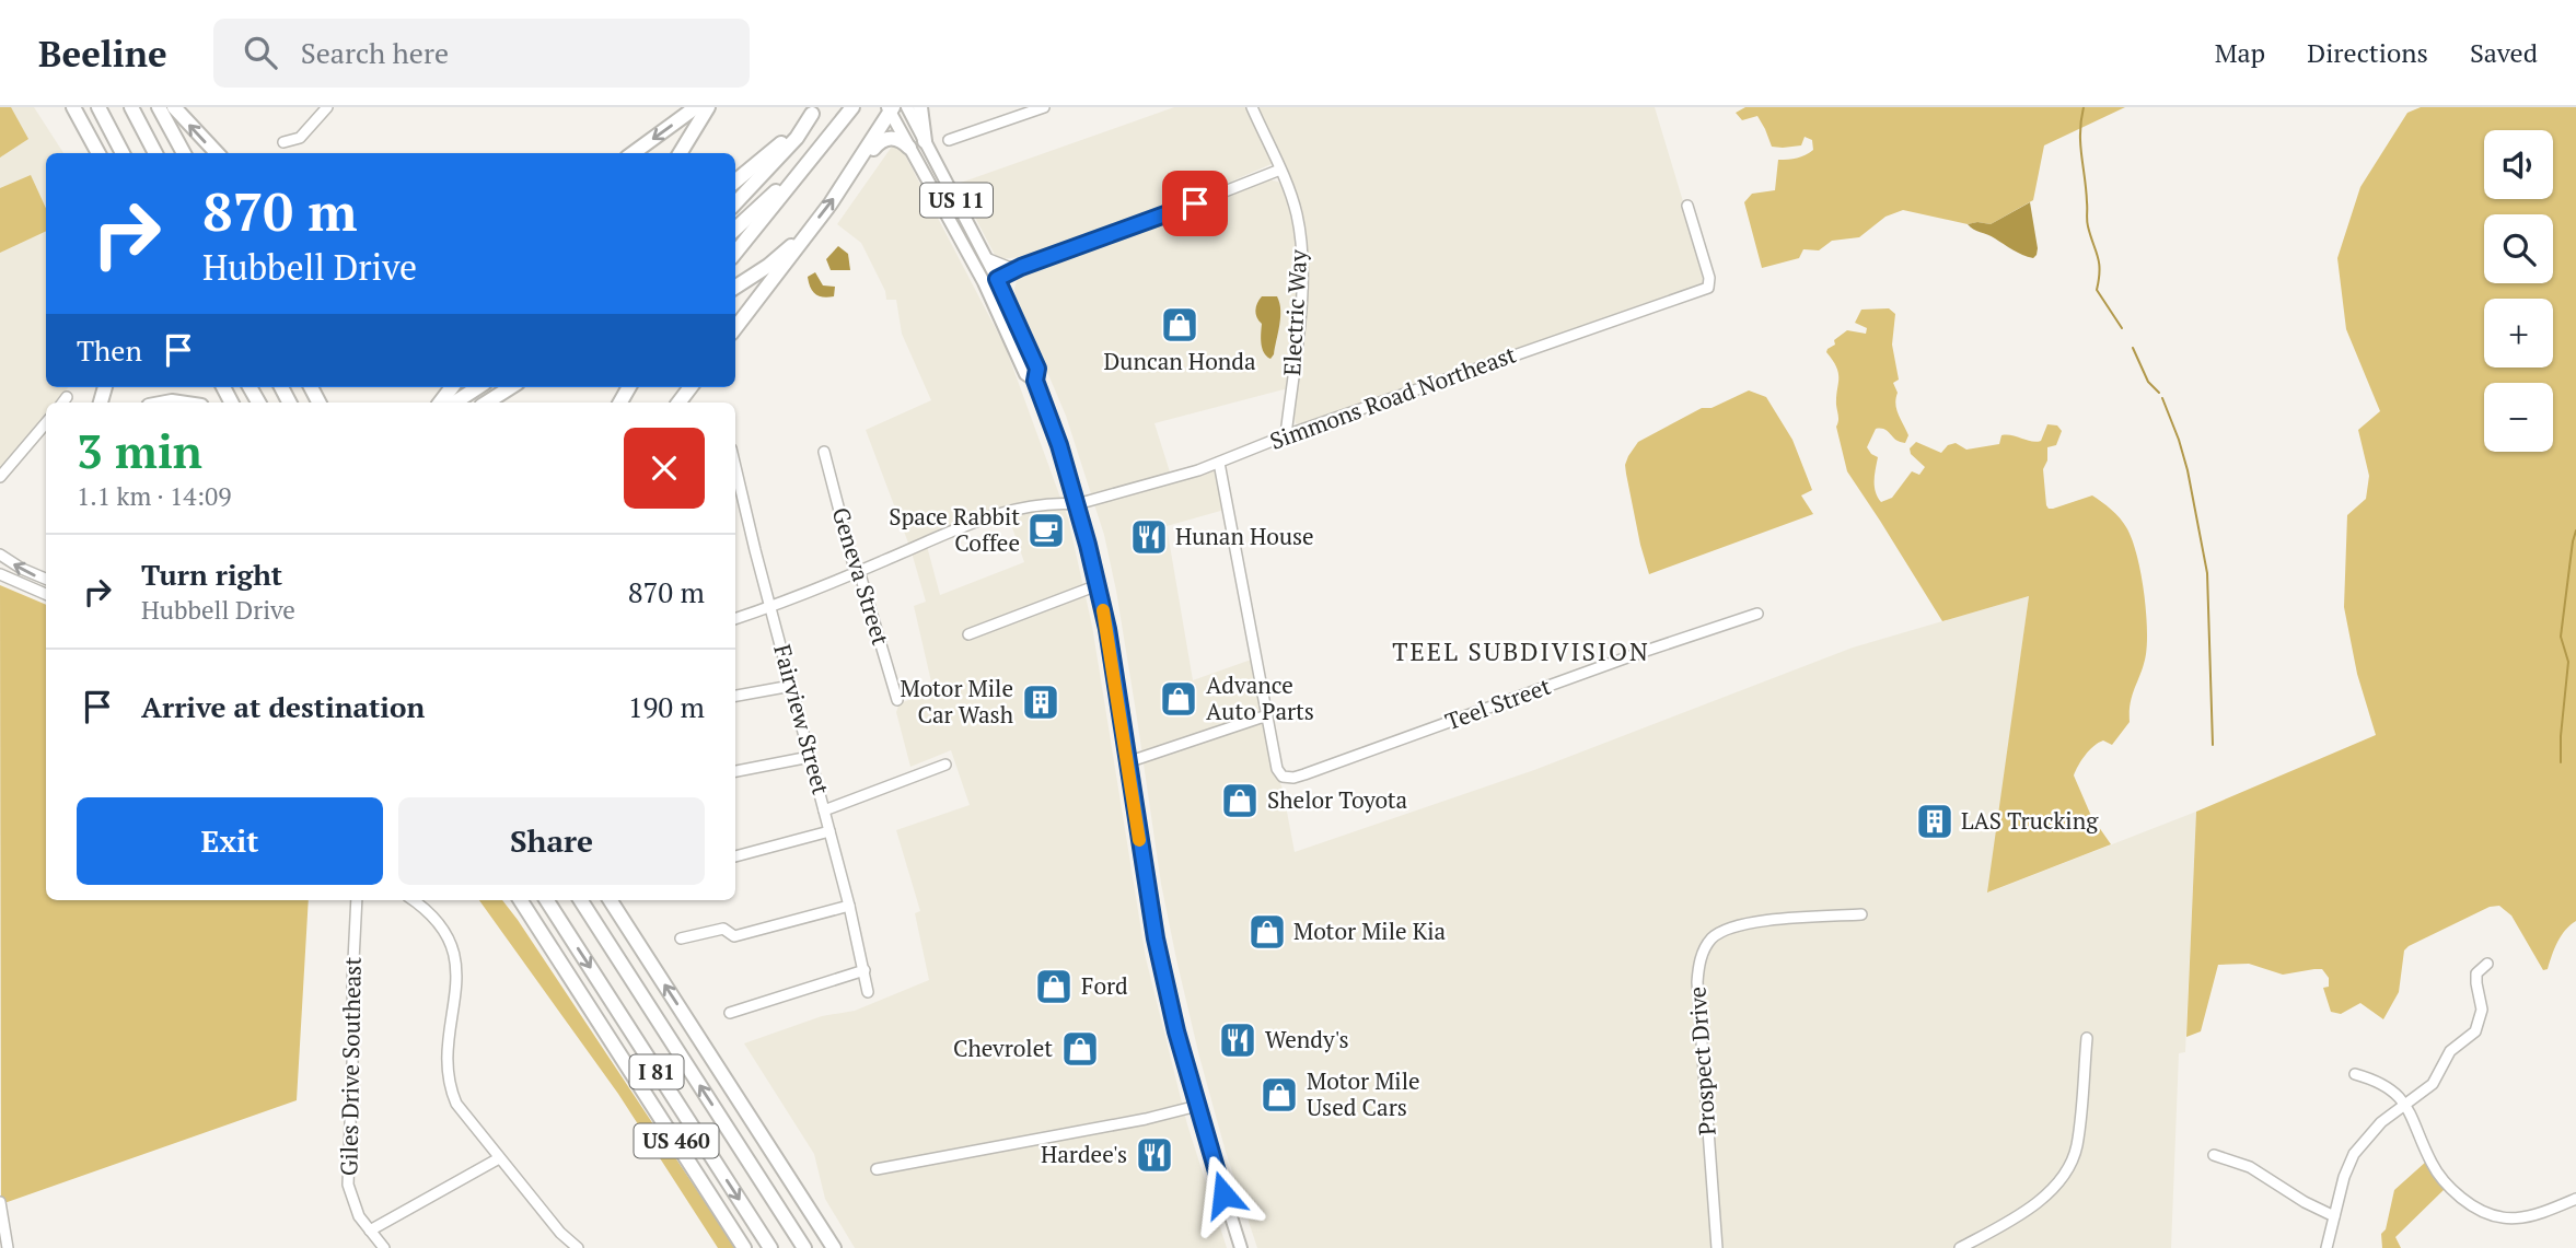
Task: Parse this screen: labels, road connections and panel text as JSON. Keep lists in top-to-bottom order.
{
  "streets": {
    "highway": ["I 81", "US 460"],
    "main road": ["US 11"],
    "street": [
      "Electric Way",
      "Simmons Road Northeast",
      "Geneva Street",
      "Teel Street",
      "Fairview Street",
      "Prospect Drive",
      "Giles Drive Southeast"
    ]
  },
  "crossings": [
    ["US 11", "Simmons Road Northeast"],
    ["Electric Way", "Simmons Road Northeast"],
    ["Simmons Road Northeast", "Geneva Street"],
    ["Simmons Road Northeast", "Fairview Street"]
  ],
  "districts": ["TEEL SUBDIVISION"],
  "places": {
    "shop": [
      "Duncan Honda",
      "Advance Auto Parts",
      "Shelor Toyota",
      "Motor Mile Kia",
      "Ford",
      "Chevrolet",
      "Motor Mile Used Cars"
    ],
    "cafe": ["Space Rabbit Coffee"],
    "restaurant": ["Hunan House", "Wendy's", "Hardee's"],
    "building": ["Motor Mile Car Wash", "LAS Trucking"]
  },
  "page": {
    "header": "Beeline",
    "search": "Search here",
    "nav": ["Map", "Directions", "Saved"],
    "map_buttons": ["+", "−"],
    "turn": ["870 m", "Hubbell Drive"],
    "then": "Then",
    "heading": ["3 min", "1.1 km · 14:09"],
    "list": [
      {
        "name": "Turn right",
        "note": "Hubbell Drive",
        "value": "870 m"
      },
      {
        "name": "Arrive at destination",
        "value": "190 m"
      }
    ],
    "buttons": ["Exit", "Share"]
  }
}
